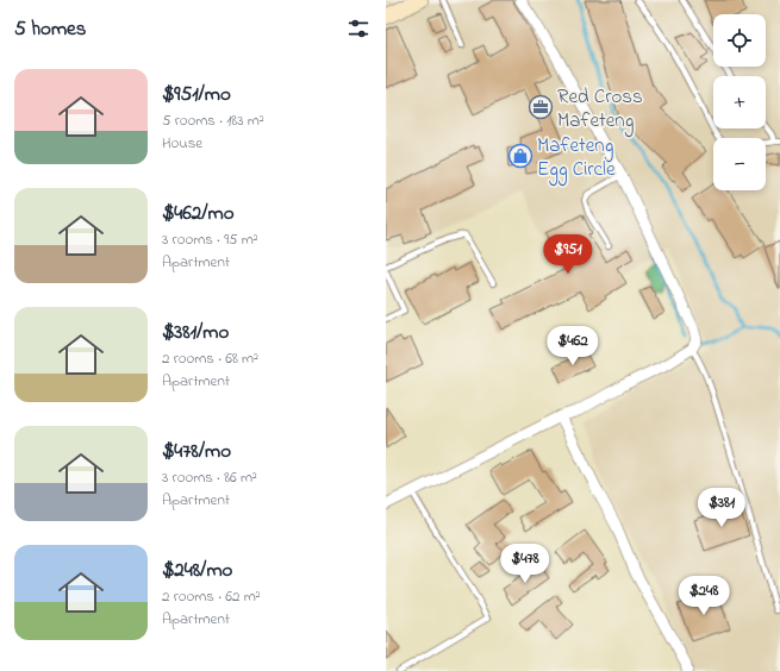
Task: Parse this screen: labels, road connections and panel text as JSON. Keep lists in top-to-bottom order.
{
  "places": {
    "office": ["Red Cross Mafeteng"],
    "shop": ["Mafeteng Egg Circle"]
  },
  "page": {
    "heading": "5 homes",
    "map_buttons": ["+", "−"],
    "list": [
      {
        "name": "$951/mo",
        "note": "5 rooms · 183 m² · House"
      },
      {
        "name": "$462/mo",
        "note": "3 rooms · 95 m² · Apartment"
      },
      {
        "name": "$381/mo",
        "note": "2 rooms · 68 m² · Apartment"
      },
      {
        "name": "$478/mo",
        "note": "3 rooms · 86 m² · Apartment"
      },
      {
        "name": "$248/mo",
        "note": "2 rooms · 62 m² · Apartment"
      }
    ],
    "price": [
      "$951",
      "$462",
      "$381",
      "$478",
      "$248"
    ]
  }
}
